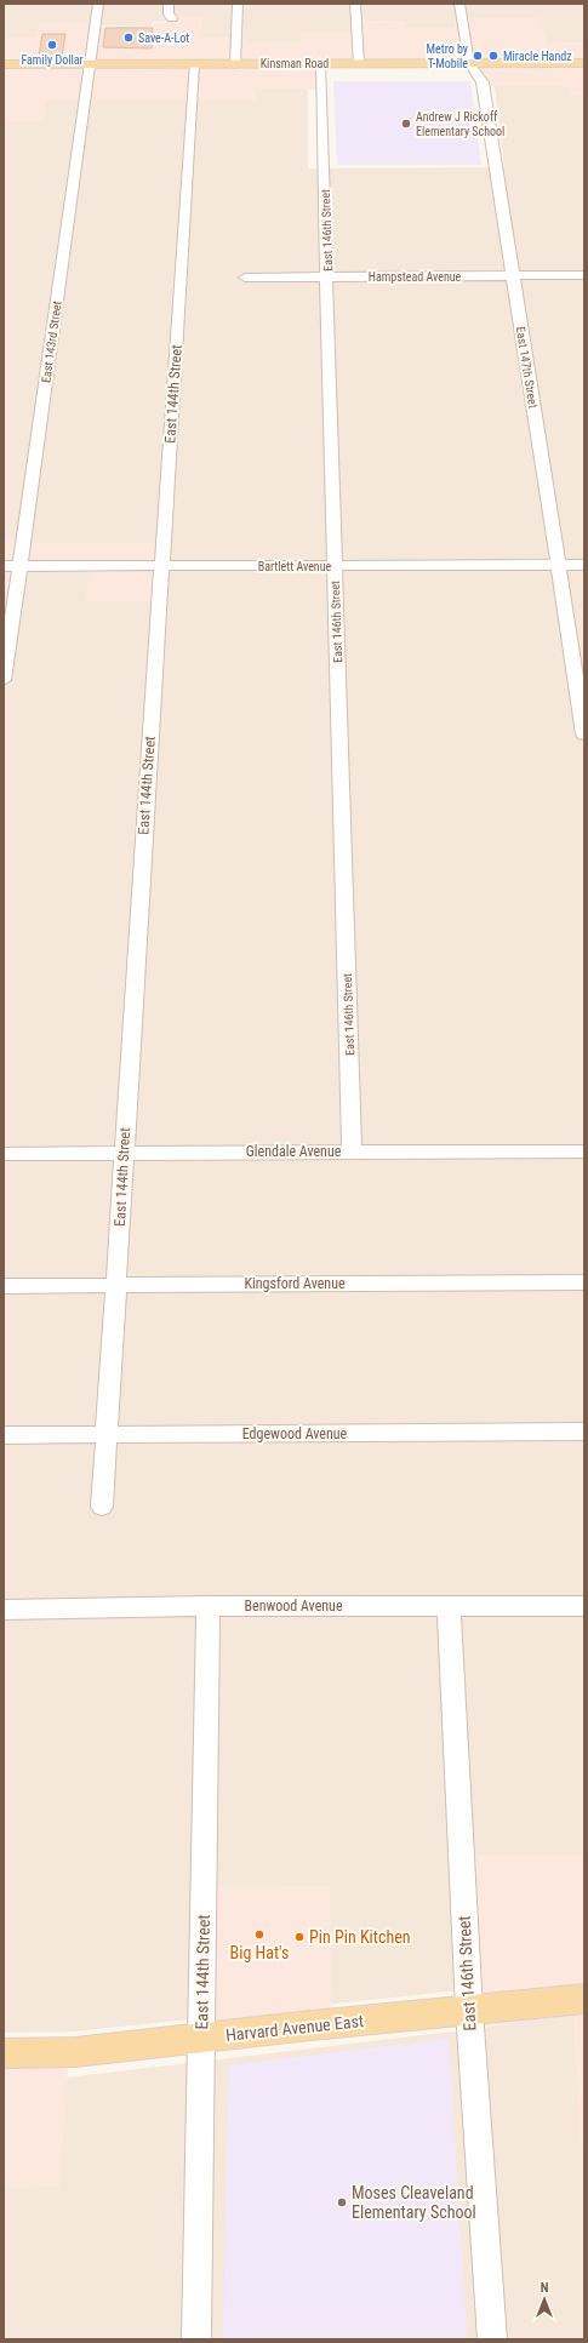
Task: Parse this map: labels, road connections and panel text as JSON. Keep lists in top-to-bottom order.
{
  "streets": {
    "main road": ["Kinsman Road", "Harvard Avenue East"],
    "street": [
      "East 146th Street",
      "Hampstead Avenue",
      "East 143rd Street",
      "East 147th Street",
      "East 144th Street",
      "Bartlett Avenue",
      "Glendale Avenue",
      "Kingsford Avenue",
      "Edgewood Avenue",
      "Benwood Avenue"
    ]
  },
  "crossings": [
    ["Kinsman Road", "East 146th Street"],
    ["Kinsman Road", "East 143rd Street"],
    ["Kinsman Road", "East 147th Street"],
    ["Kinsman Road", "East 144th Street"],
    ["East 146th Street", "Hampstead Avenue"],
    ["East 146th Street", "Bartlett Avenue"],
    ["East 146th Street", "Glendale Avenue"],
    ["East 146th Street", "Benwood Avenue"],
    ["East 146th Street", "Harvard Avenue East"],
    ["Hampstead Avenue", "East 147th Street"],
    ["East 143rd Street", "Bartlett Avenue"],
    ["East 147th Street", "Bartlett Avenue"],
    ["East 144th Street", "Bartlett Avenue"],
    ["East 144th Street", "Glendale Avenue"],
    ["East 144th Street", "Kingsford Avenue"],
    ["East 144th Street", "Edgewood Avenue"],
    ["East 144th Street", "Benwood Avenue"],
    ["East 144th Street", "Harvard Avenue East"]
  ],
  "places": [
    "Save-A-Lot",
    "Family Dollar",
    "Metro by T-Mobile",
    "Miracle Handz",
    "Andrew J Rickoff Elementary School",
    "Big Hat's",
    "Pin Pin Kitchen",
    "Moses Cleaveland Elementary School"
  ],
  "north": "top"
}
